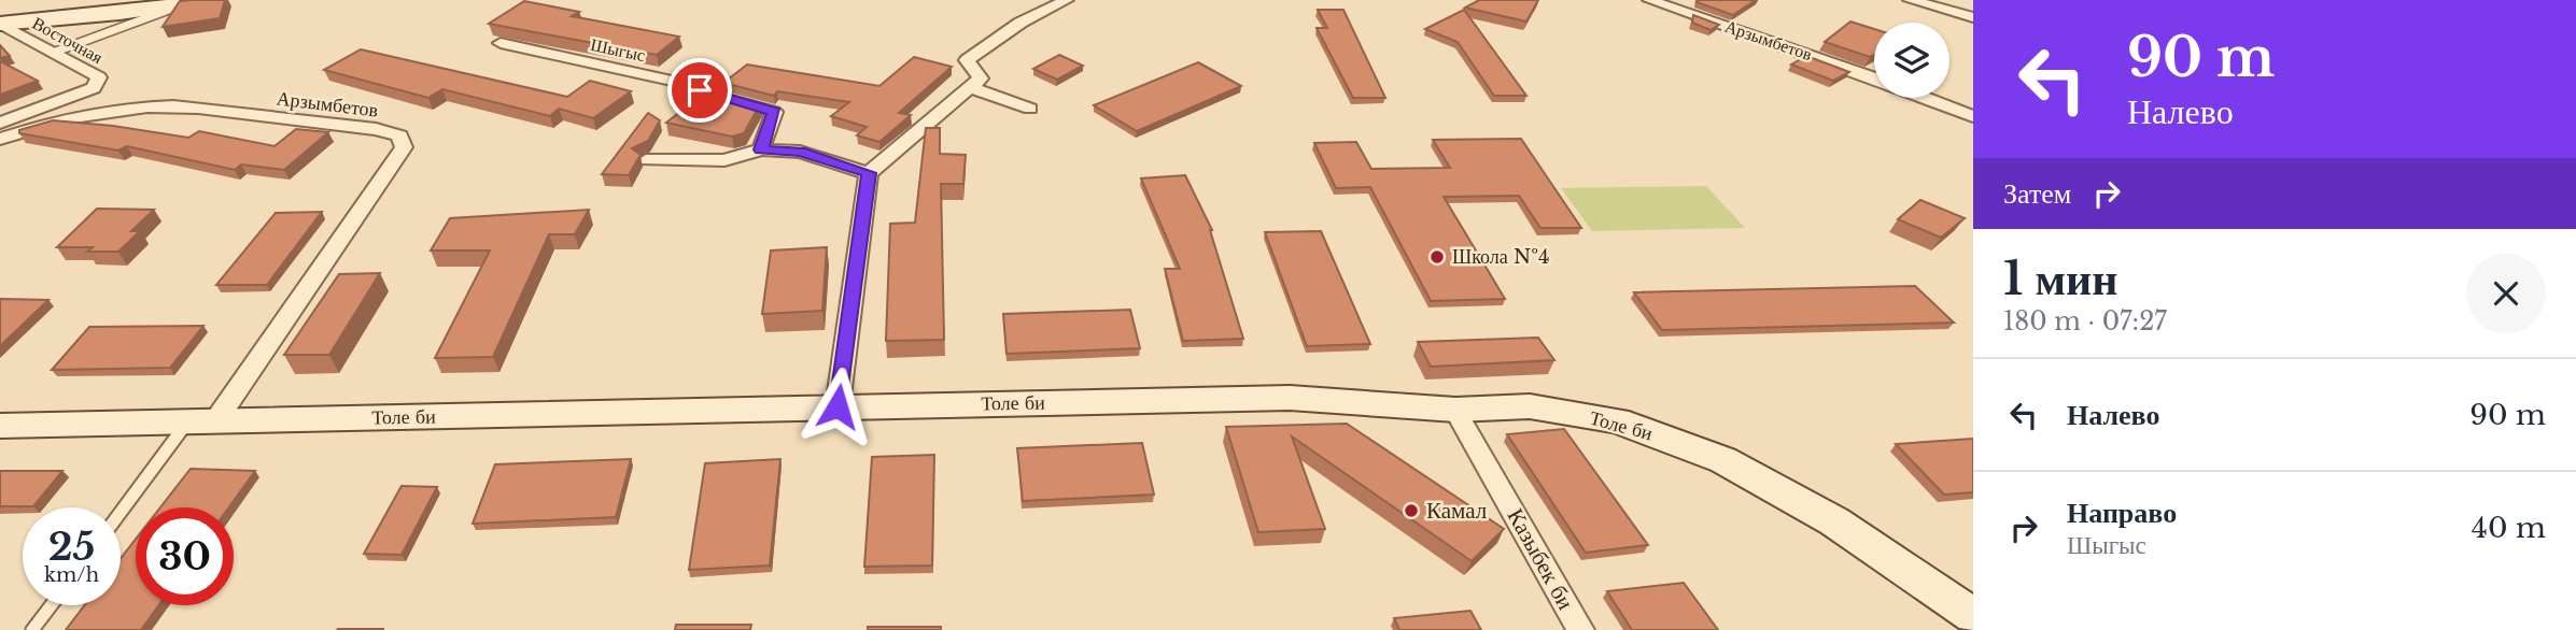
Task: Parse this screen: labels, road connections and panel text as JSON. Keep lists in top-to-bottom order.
{
  "streets": {
    "main road": ["Толе би"],
    "street": [
      "Восточная",
      "Арзымбетов",
      "Шыгыс",
      "Казыбек би"
    ]
  },
  "crossings": [
    ["Арзымбетов", "Толе би"],
    ["Толе би", "Казыбек би"]
  ],
  "places": ["Школа №4", "Камал"],
  "page": {
    "turn": ["90 m", "Налево"],
    "then": "Затем",
    "heading": ["1 мин", "180 m · 07:27"],
    "list": [
      {
        "name": "Налево",
        "value": "90 m"
      },
      {
        "name": "Направо",
        "note": "Шыгыс",
        "value": "40 m"
      }
    ],
    "speed": "25 km/h",
    "limit": "30"
  }
}
